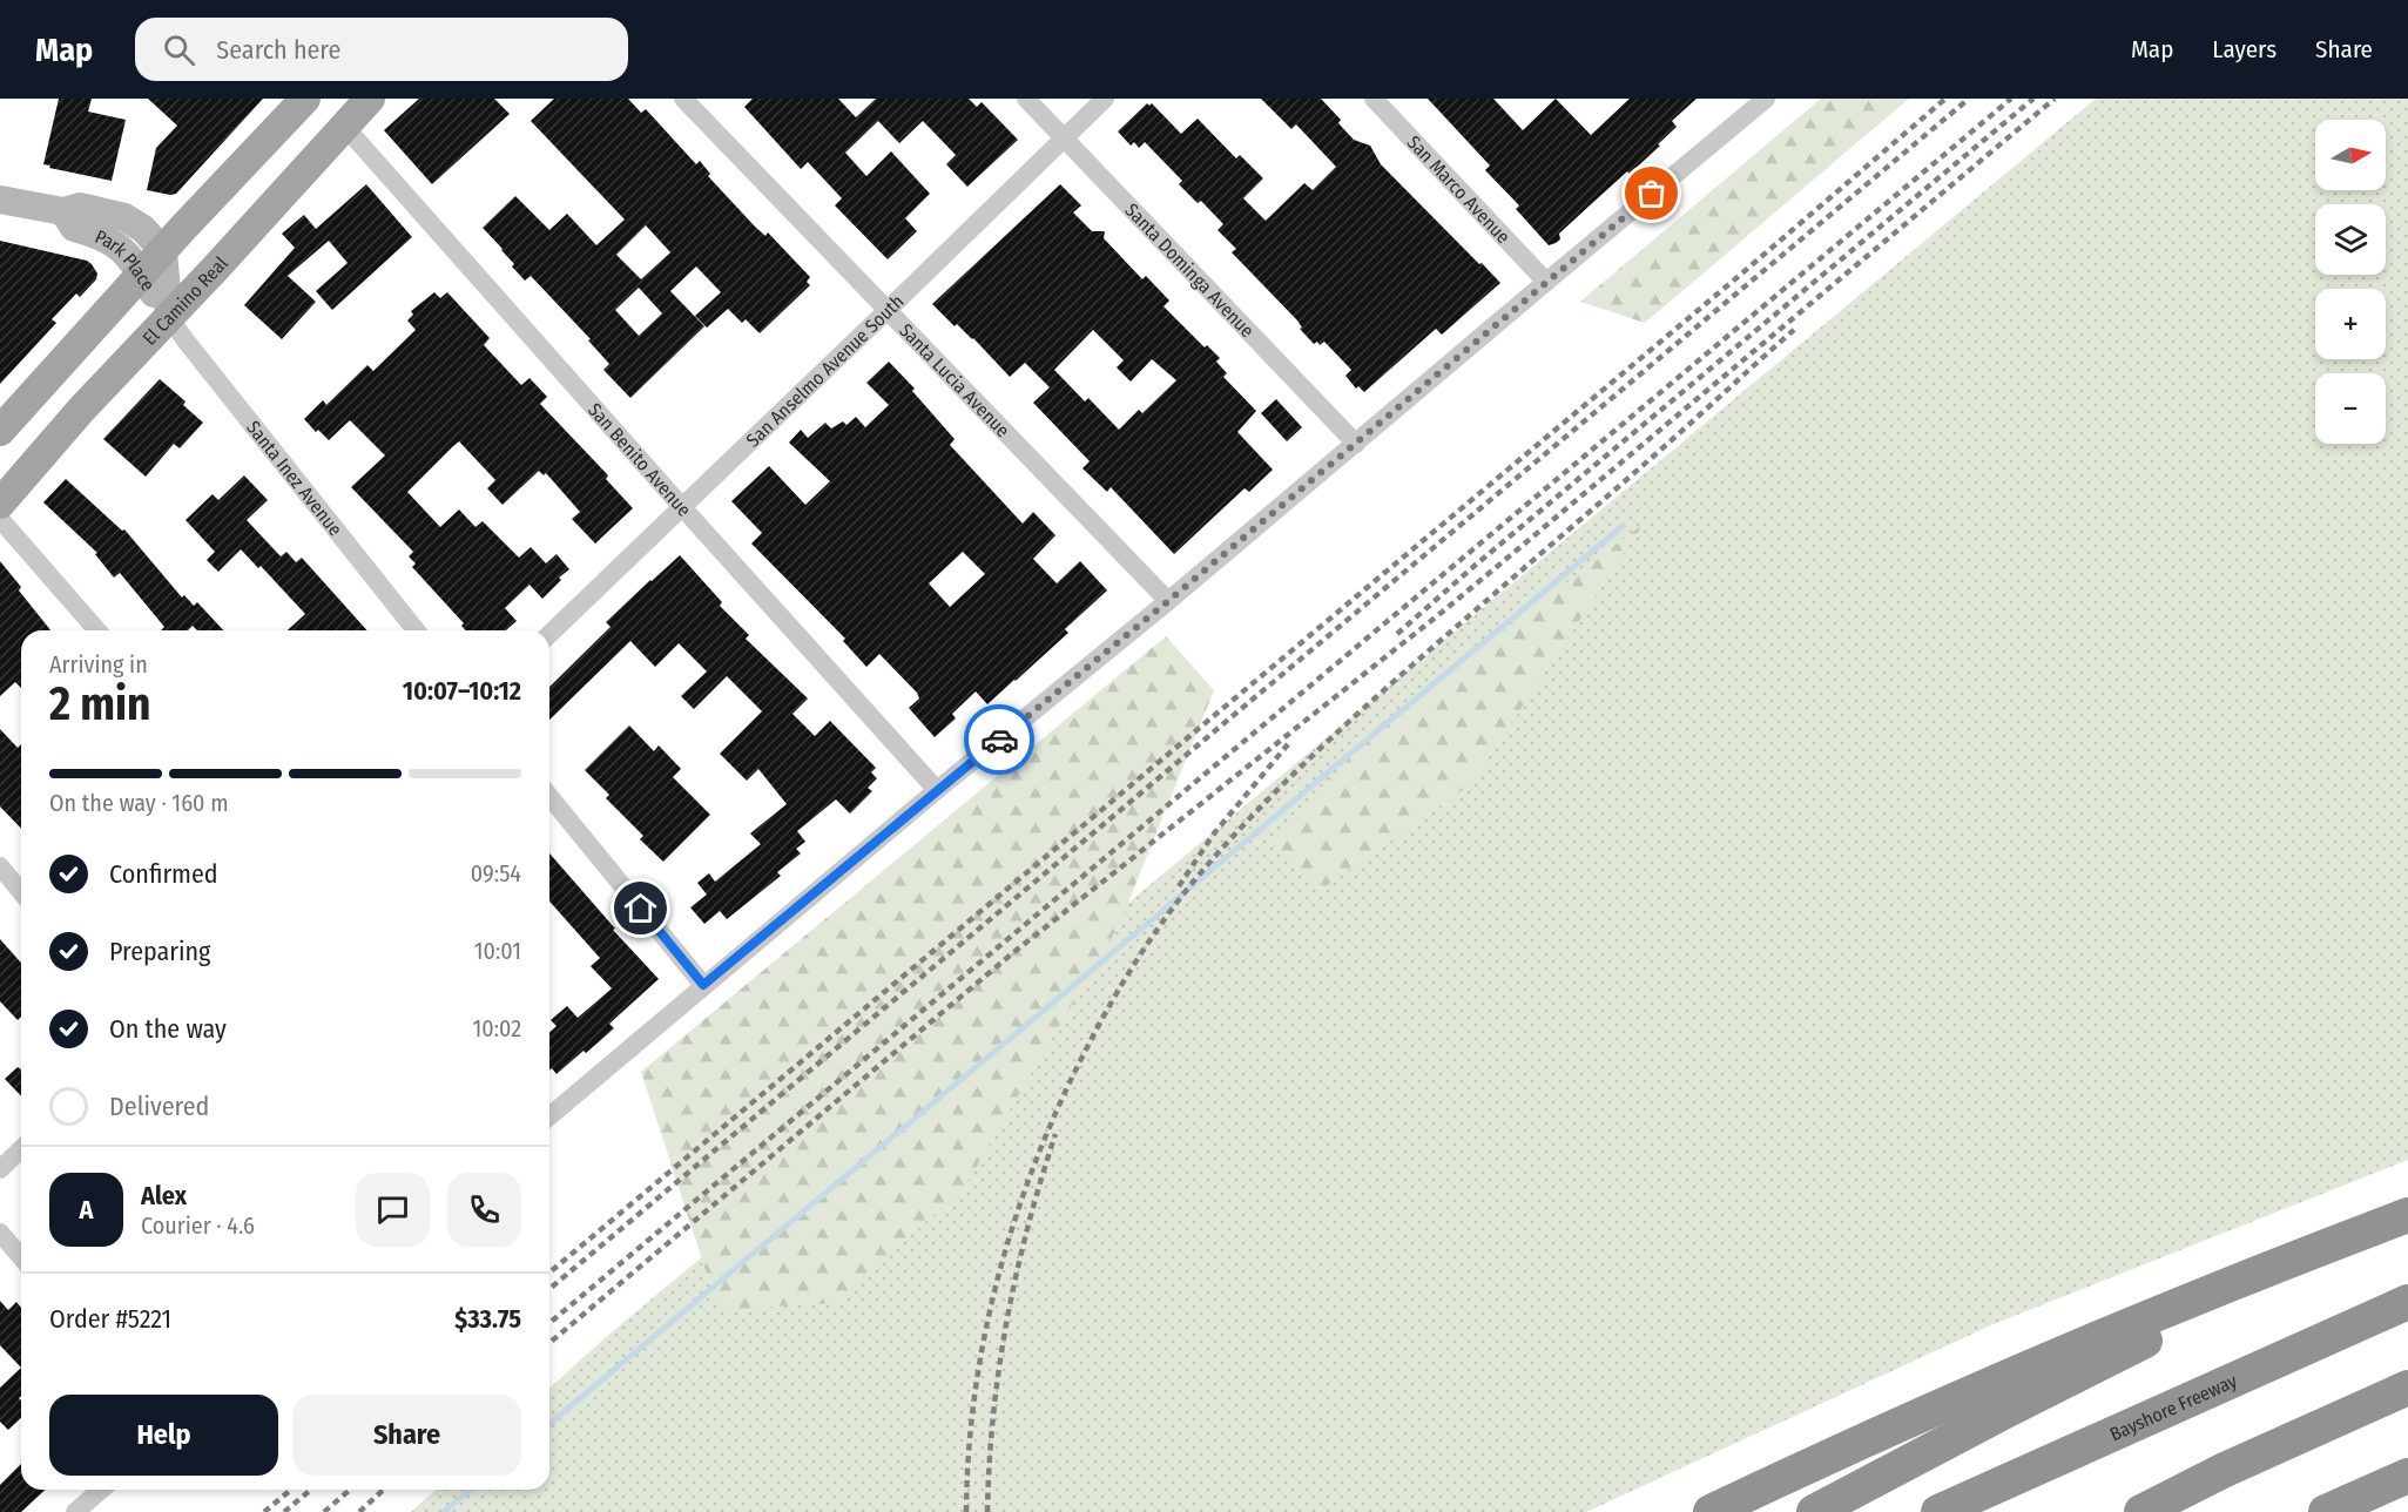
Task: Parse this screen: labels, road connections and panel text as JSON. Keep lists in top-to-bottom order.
{
  "streets": {
    "highway": ["Bayshore Freeway"],
    "main road": ["Park Place", "El Camino Real"],
    "street": [
      "San Marco Avenue",
      "Santa Dominga Avenue",
      "San Anselmo Avenue South",
      "Santa Lucia Avenue",
      "San Benito Avenue",
      "Santa Inez Avenue"
    ]
  },
  "crossings": [
    ["Park Place", "El Camino Real"],
    ["Park Place", "Santa Inez Avenue"],
    ["Santa Dominga Avenue", "San Anselmo Avenue South"],
    ["El Camino Real", "San Benito Avenue"],
    ["El Camino Real", "Santa Inez Avenue"],
    ["San Anselmo Avenue South", "Santa Lucia Avenue"],
    ["San Anselmo Avenue South", "San Benito Avenue"]
  ],
  "north": "right",
  "page": {
    "header": "Map",
    "search": "Search here",
    "nav": ["Map", "Layers", "Share"],
    "map_buttons": ["+", "−"],
    "heading": ["2 min", "Arriving in", "10:07–10:12"],
    "panel": [
      "Alex",
      "Courier · 4.6",
      "Order #5221",
      "$33.75"
    ],
    "bar": "On the way · 160 m",
    "list": [
      ["Confirmed", "09:54"],
      ["Preparing", "10:01"],
      ["On the way", "10:02"],
      "Delivered"
    ],
    "round": "A",
    "buttons": ["Help", "Share"]
  }
}
